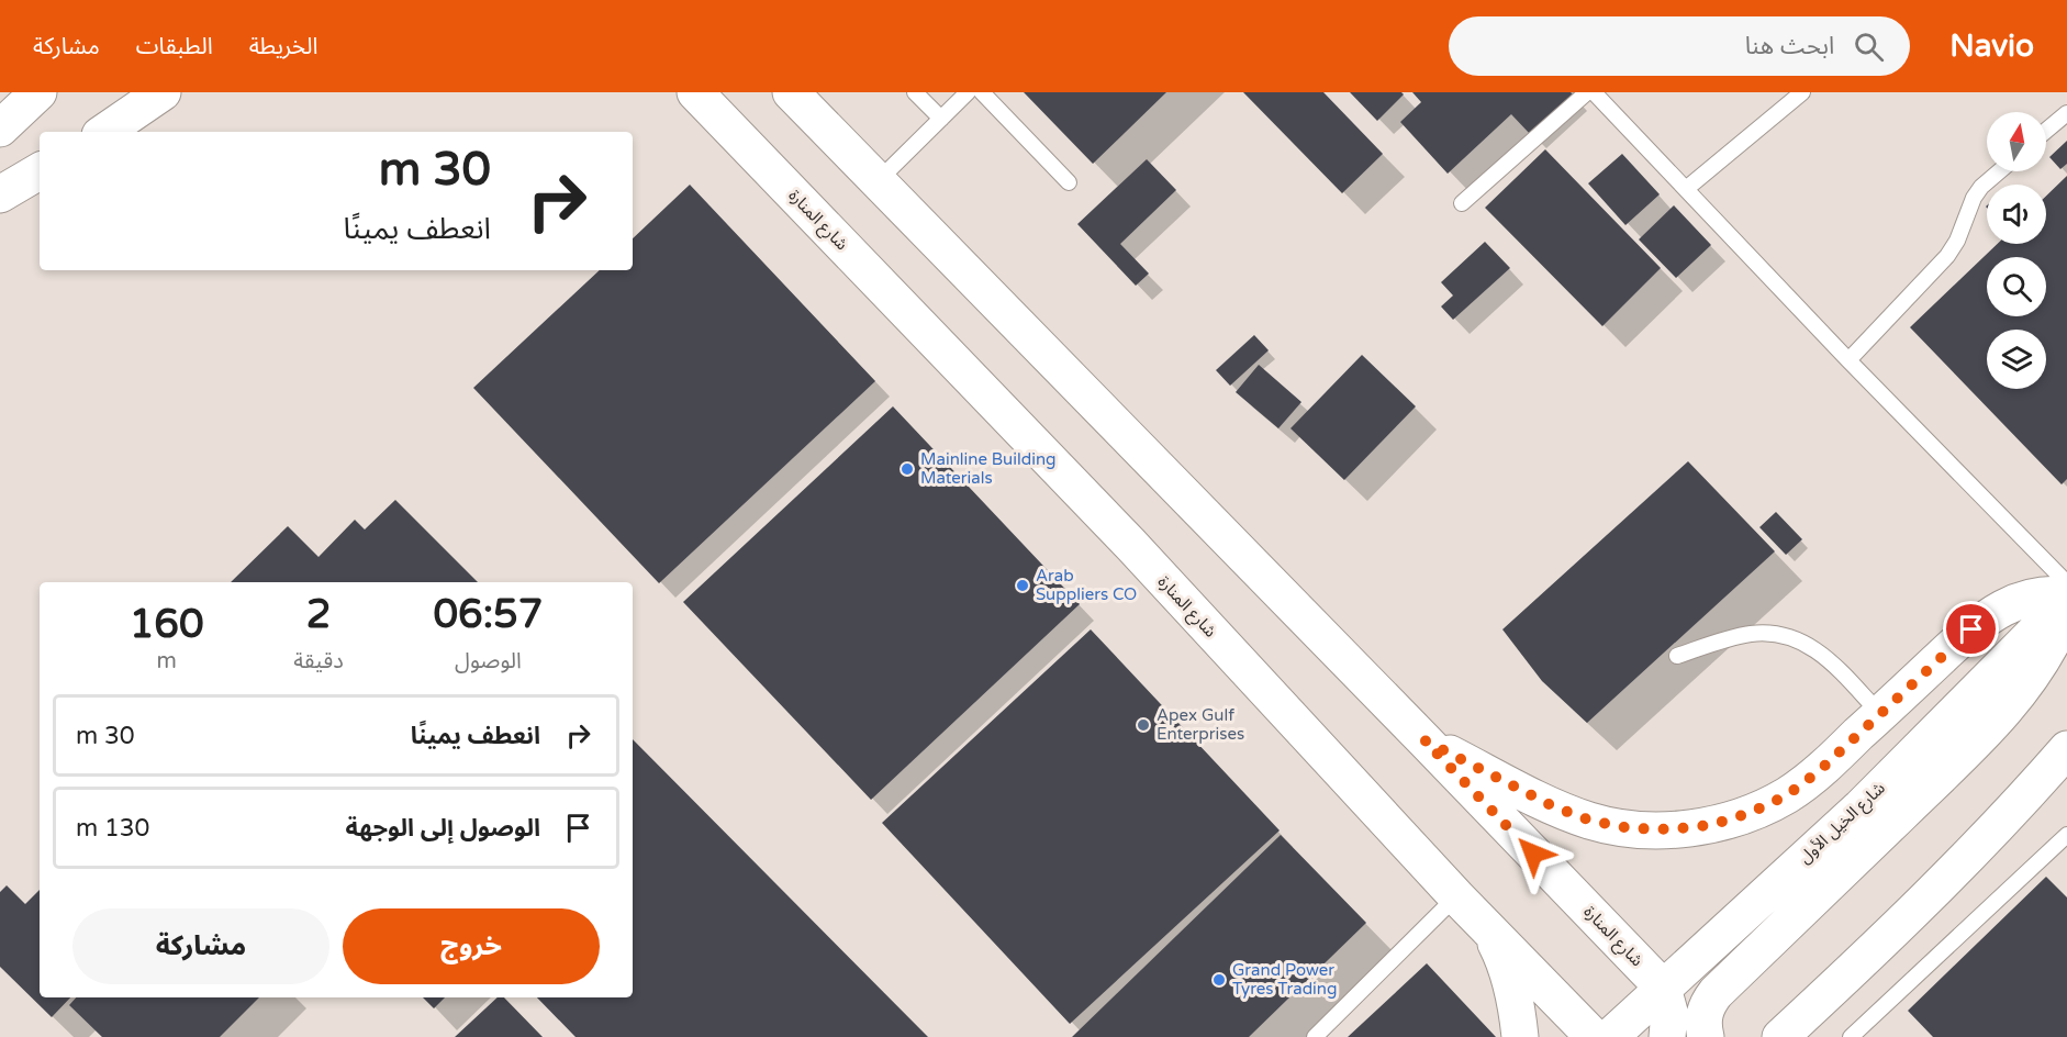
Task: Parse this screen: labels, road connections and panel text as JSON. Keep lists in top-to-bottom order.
{
  "streets": {
    "main road": ["شارع المنارة", "شارع الخيل الأول"]
  },
  "crossings": [
    ["شارع المنارة", "شارع الخيل الأول"]
  ],
  "places": [
    "Mainline Building Materials",
    "Arab Suppliers CO",
    "Apex Gulf Enterprises",
    "Grand Power Tyres Trading"
  ],
  "north": "top",
  "page": {
    "header": "Navio",
    "search": "ابحث هنا",
    "nav": ["الخريطة", "الطبقات", "مشاركة"],
    "turn": ["30 m", "انعطف يمينًا"],
    "eta": [
      "06:57",
      "الوصول",
      "2",
      "دقيقة",
      "160",
      "m"
    ],
    "list": [
      {
        "name": "انعطف يمينًا",
        "value": "30 m"
      },
      {
        "name": "الوصول إلى الوجهة",
        "value": "130 m"
      }
    ],
    "buttons": ["خروج", "مشاركة"]
  }
}
